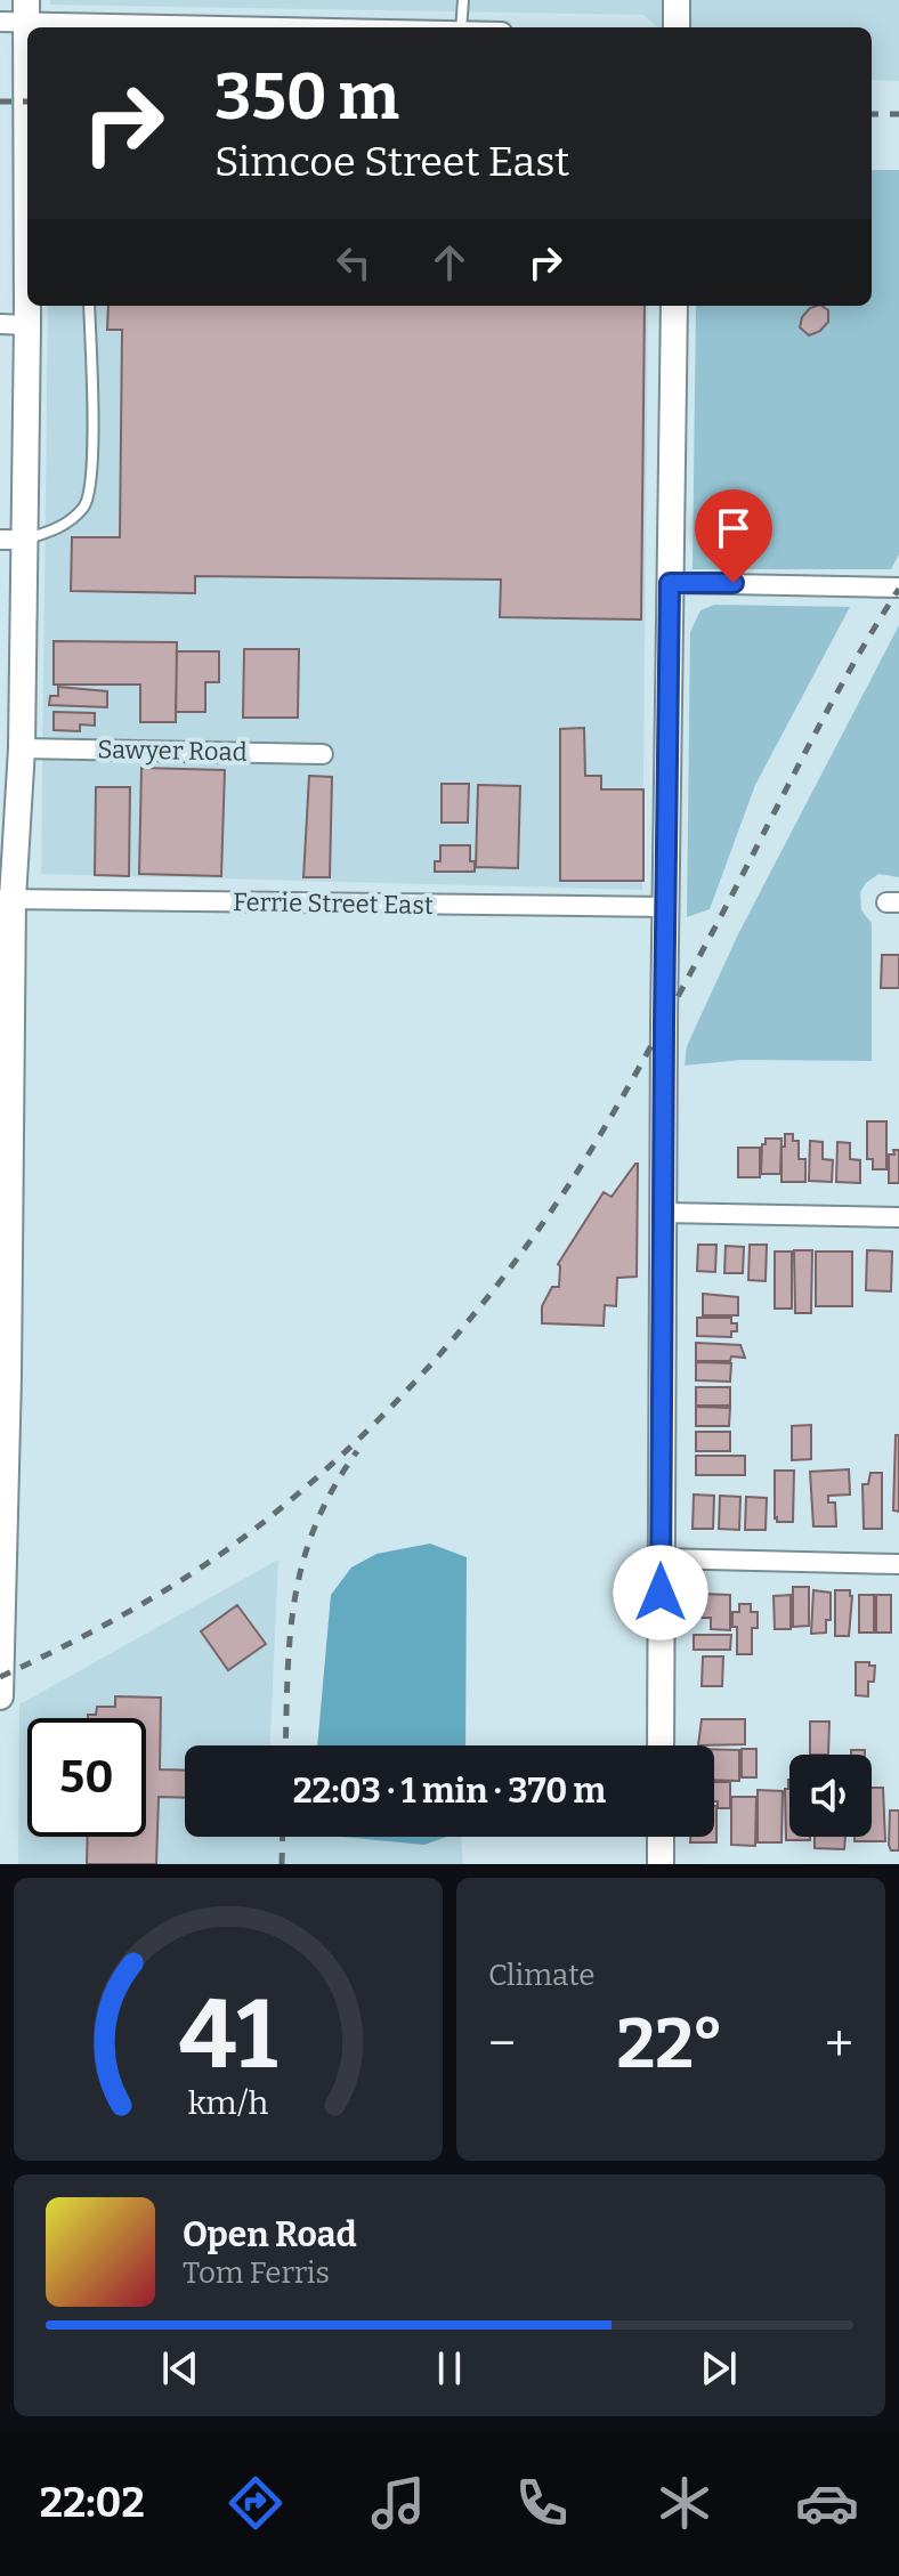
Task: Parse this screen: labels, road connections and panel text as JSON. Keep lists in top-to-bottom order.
{
  "streets": {
    "street": ["Sawyer Road", "Ferrie Street East"]
  },
  "page": {
    "turn": ["350 m", "Simcoe Street East"],
    "limit": "50",
    "trip": "22:03 · 1 min · 370 m",
    "tile": "Climate",
    "heat": ["−", "22°", "+"],
    "song": ["Open Road", "Tom Ferris"],
    "tabs": "22:02",
    "gauge": ["41", "km/h"]
  }
}
